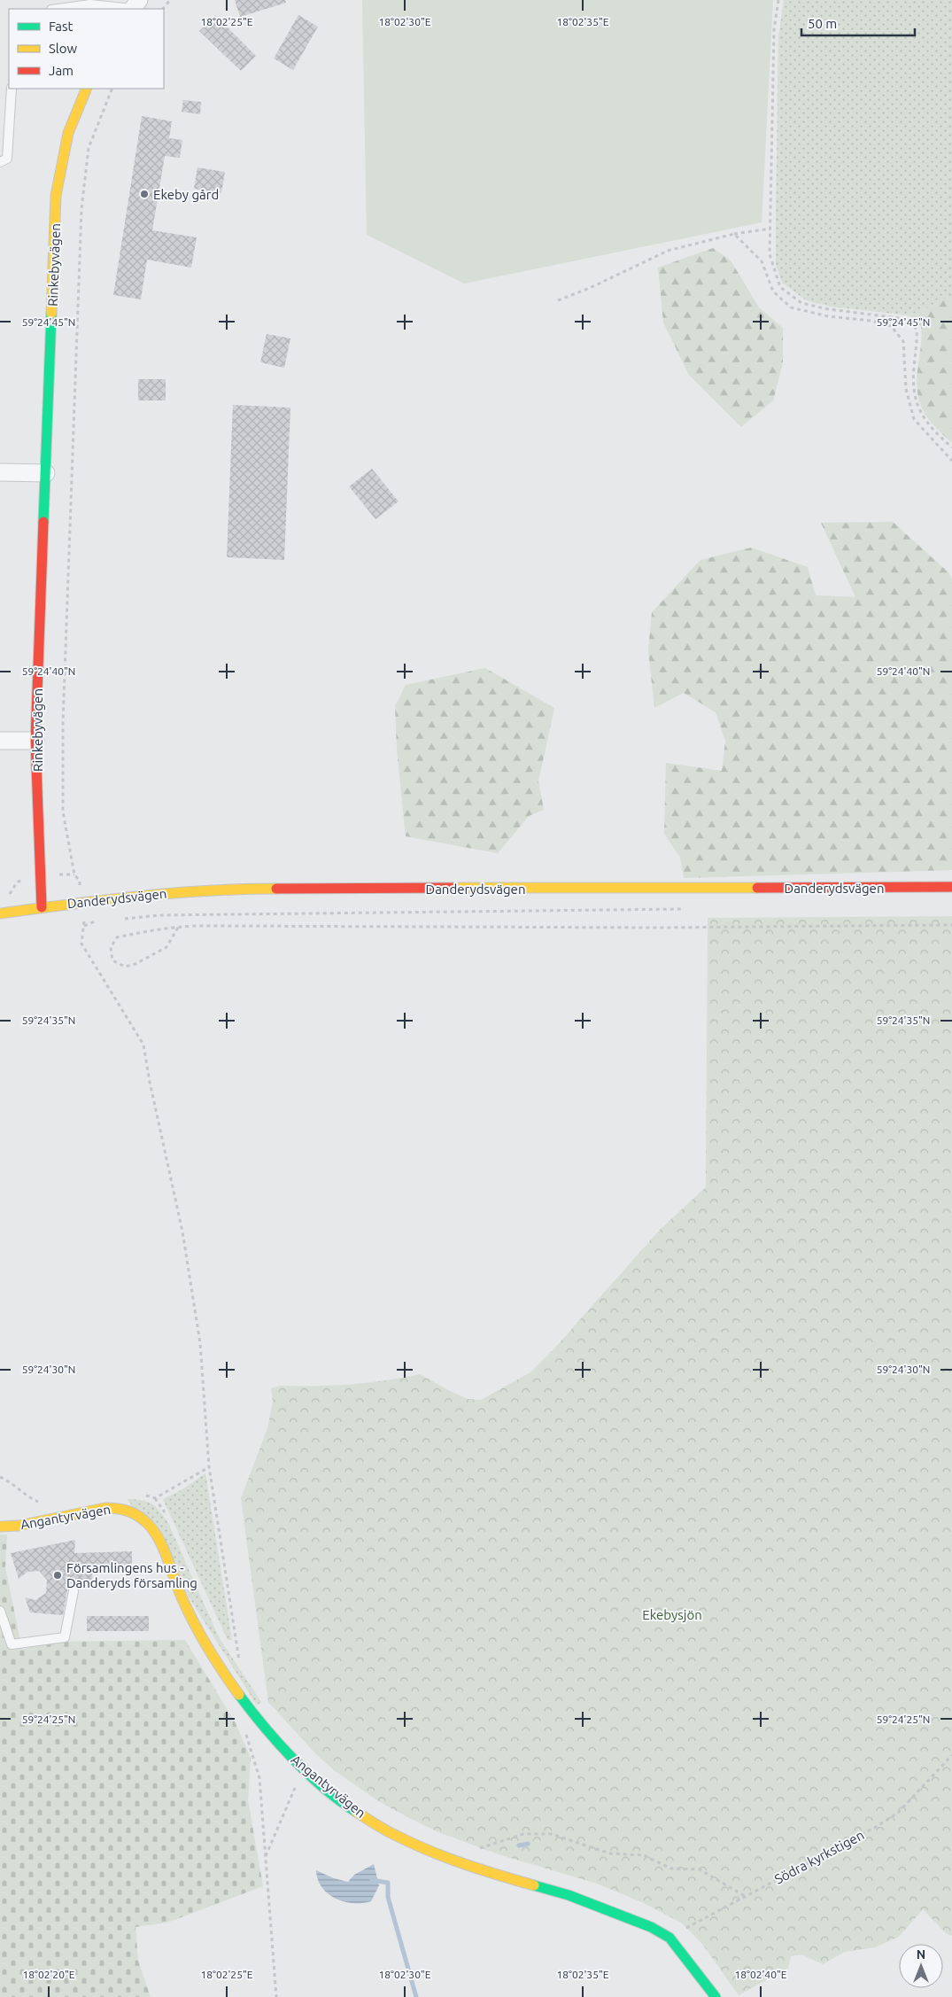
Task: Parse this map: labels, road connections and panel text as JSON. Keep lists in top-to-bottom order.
{
  "streets": {
    "street": ["Rinkebyvägen", "Danderydsvägen", "Angantyrvägen"],
    "path": ["Södra kyrkstigen"]
  },
  "crossings": [
    ["Rinkebyvägen", "Danderydsvägen"],
    ["Angantyrvägen", "Södra kyrkstigen"]
  ],
  "parks": ["Ekebysjön"],
  "places": ["Ekeby gård", "Församlingens hus - Danderyds församling"],
  "legend": ["Fast", "Slow", "Jam"],
  "scale_bar": "50 m",
  "north": "top",
  "coordinates": [
    "18°02'25\"E",
    "18°02'30\"E",
    "18°02'35\"E",
    "59°24'45\"N",
    "59°24'40\"N",
    "59°24'35\"N",
    "59°24'30\"N",
    "59°24'25\"N",
    "18°02'20\"E",
    "18°02'40\"E"
  ]
}
